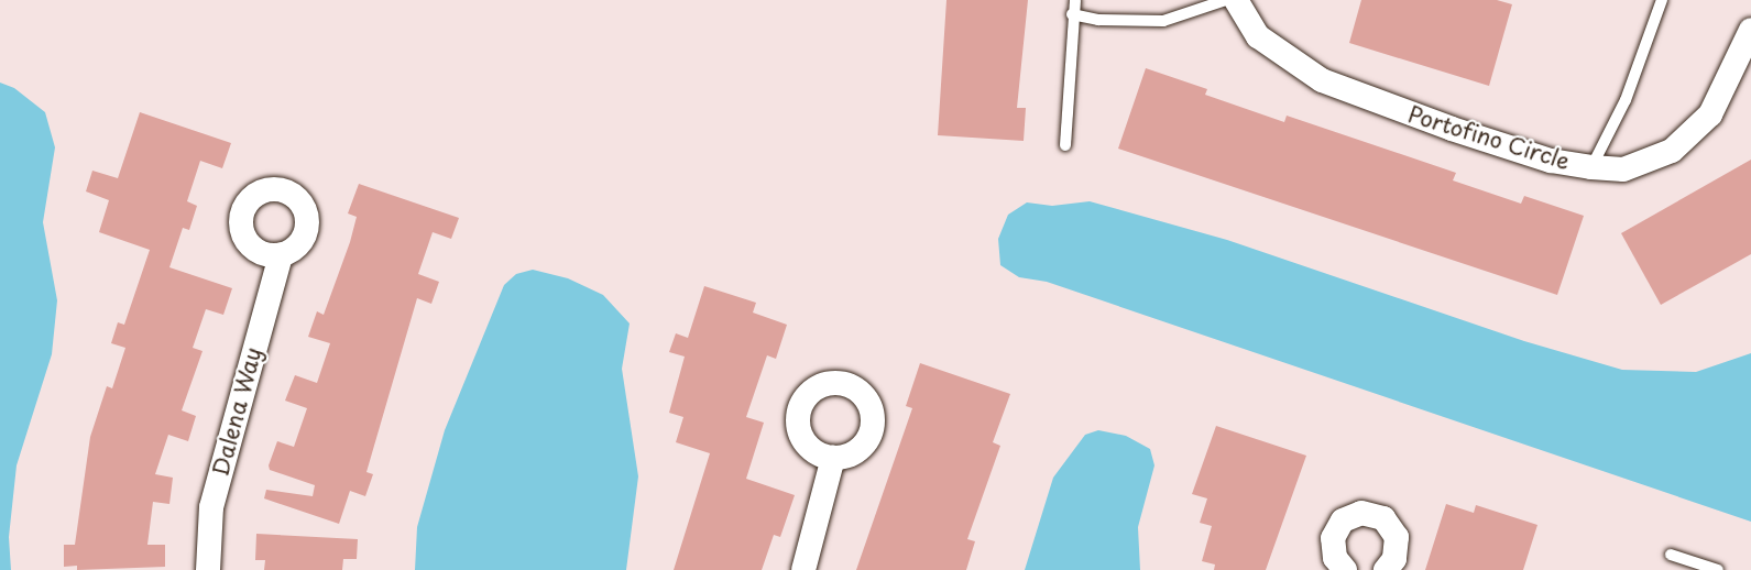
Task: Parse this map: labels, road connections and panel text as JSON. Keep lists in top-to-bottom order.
{
  "streets": {
    "street": ["Portofino Circle", "Dalena Way"]
  }
}
